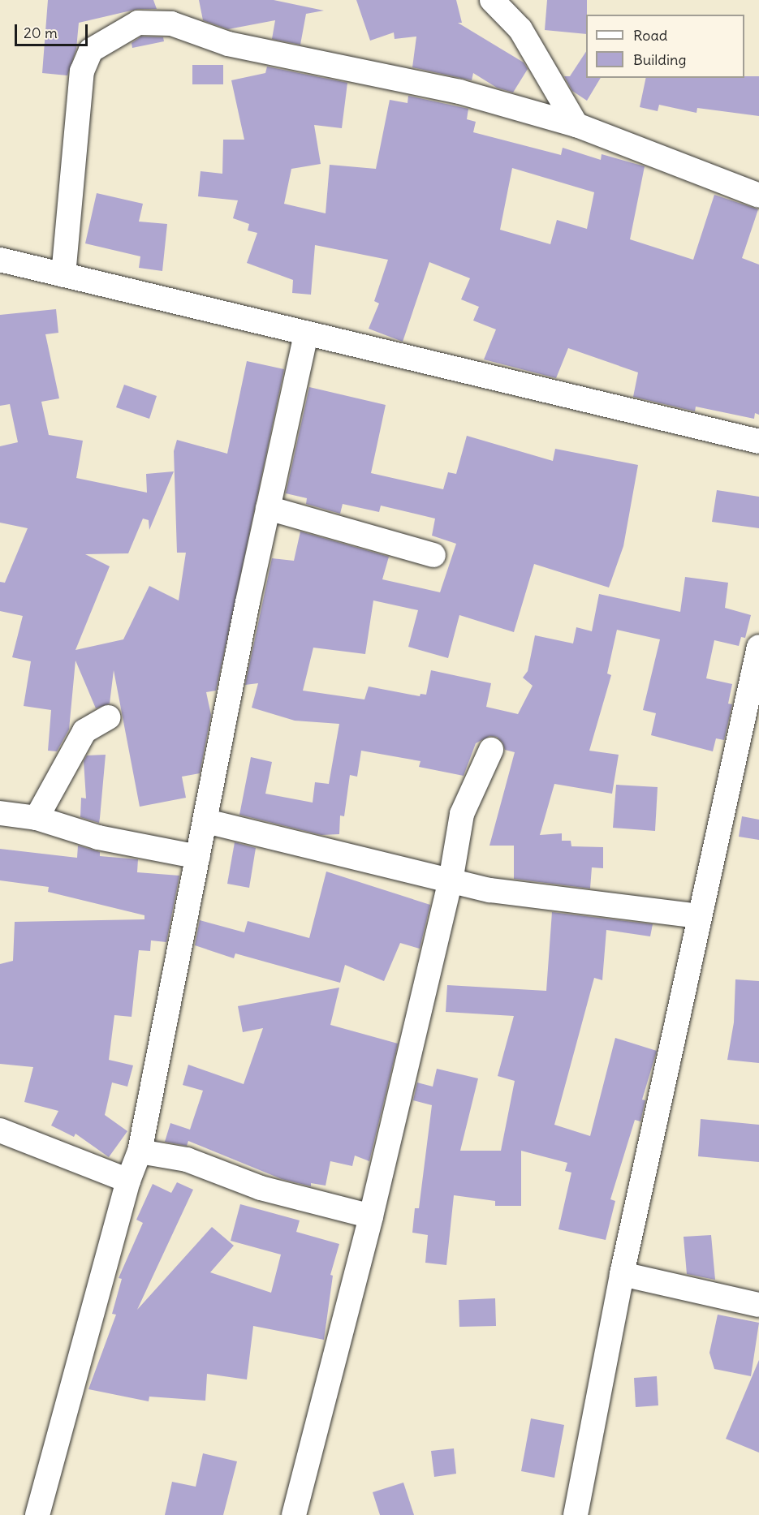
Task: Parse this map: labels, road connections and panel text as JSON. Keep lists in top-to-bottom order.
{
  "legend": ["Road", "Building"],
  "scale_bar": "20 m"
}
